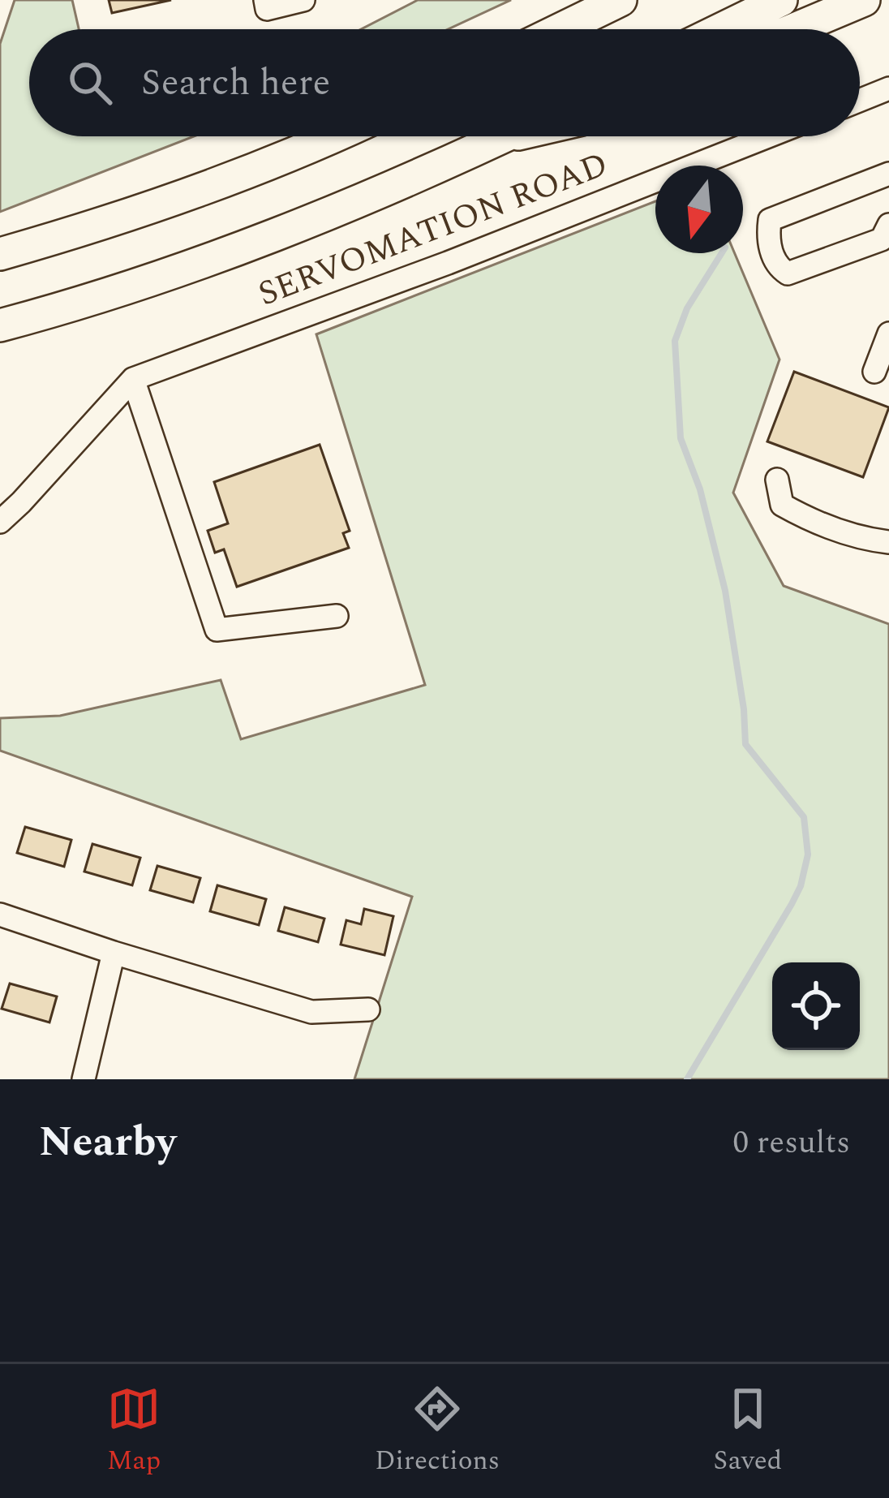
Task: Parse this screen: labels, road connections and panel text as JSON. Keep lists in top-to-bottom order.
{
  "streets": {
    "street": ["SERVOMATION ROAD"]
  },
  "north": "bottom",
  "page": {
    "search": "Search here",
    "heading": ["Nearby", "0 results"],
    "nav": ["Map", "Directions", "Saved"]
  }
}
